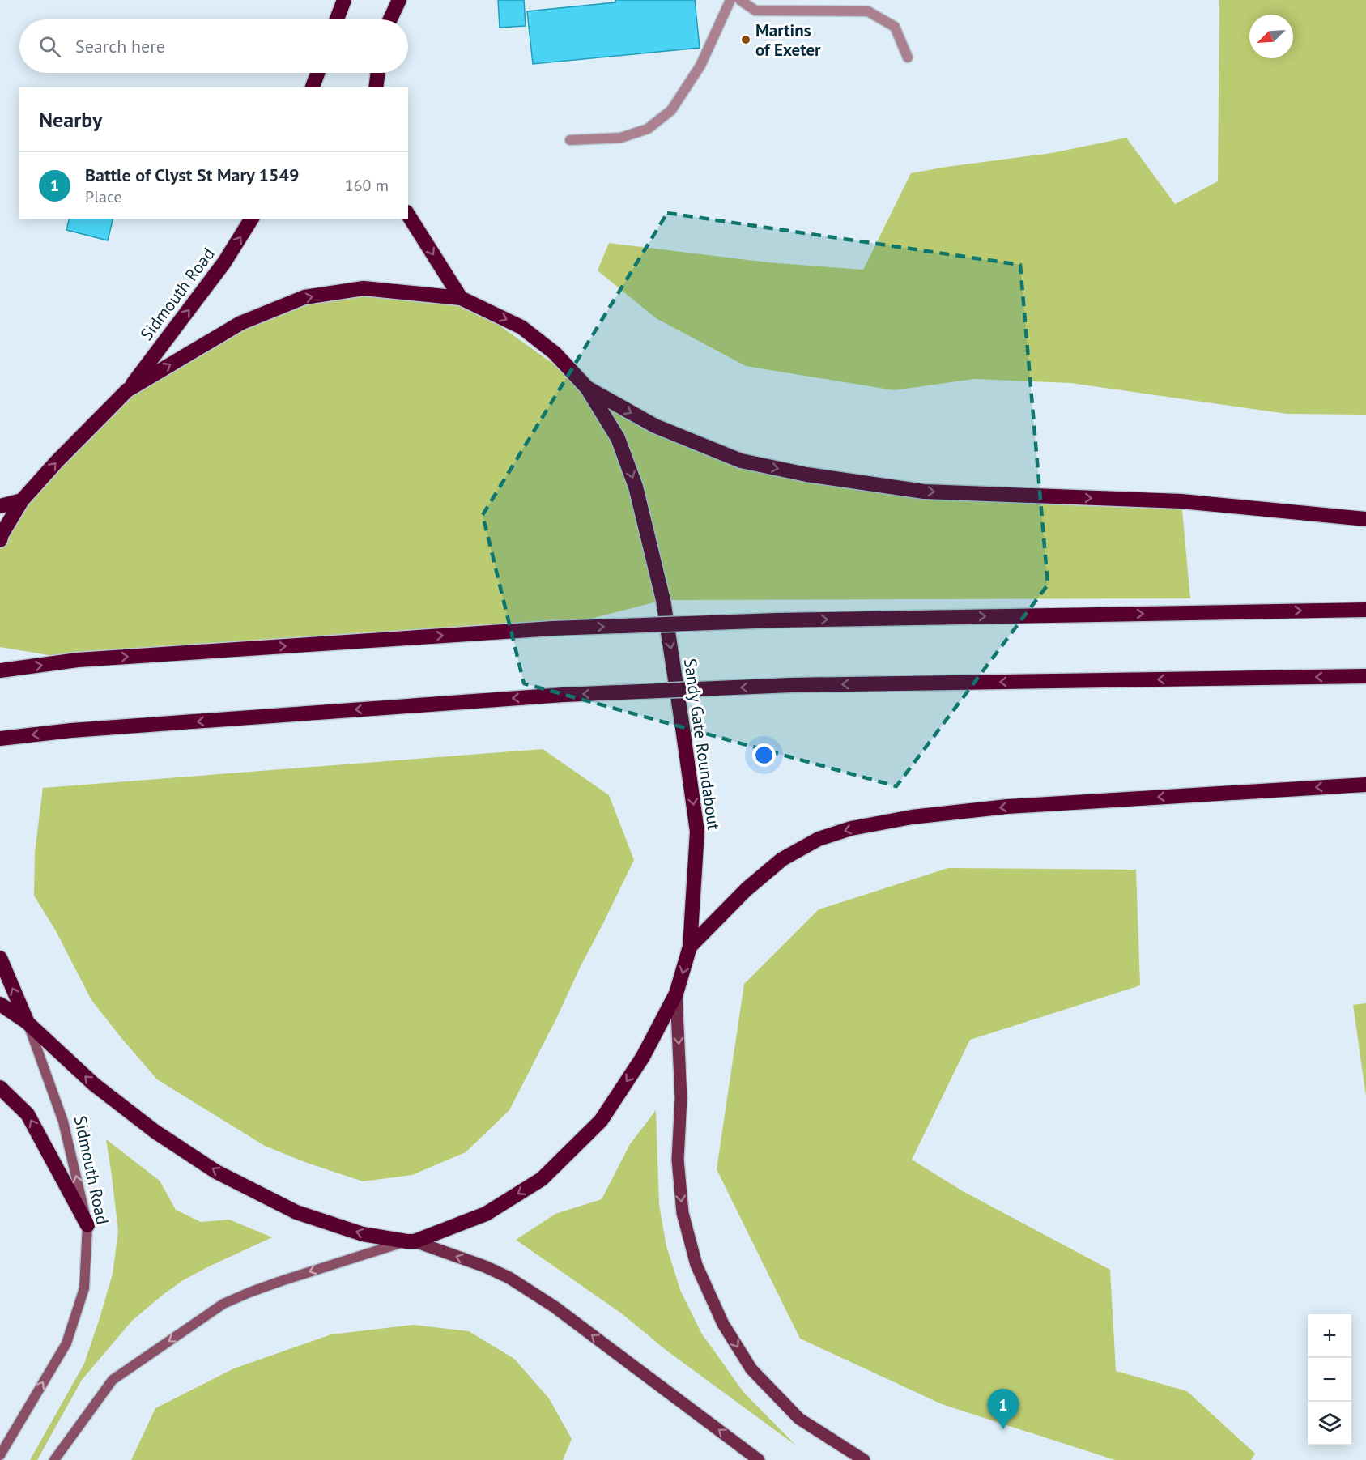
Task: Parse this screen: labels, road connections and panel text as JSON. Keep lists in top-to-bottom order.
{
  "streets": {
    "highway": ["Sidmouth Road", "Sandy Gate Roundabout"]
  },
  "crossings": [
    ["Sidmouth Road", "Sandy Gate Roundabout"]
  ],
  "one_way": ["Sidmouth Road"],
  "places": ["Martins of Exeter"],
  "north": "bottom left",
  "page": {
    "search": "Search here",
    "heading": "Nearby",
    "list": [
      {
        "mark": "1",
        "name": "Battle of Clyst St Mary 1549",
        "note": "Place",
        "value": "160 m"
      }
    ],
    "map_buttons": ["+", "−"],
    "pins": "1"
  }
}
